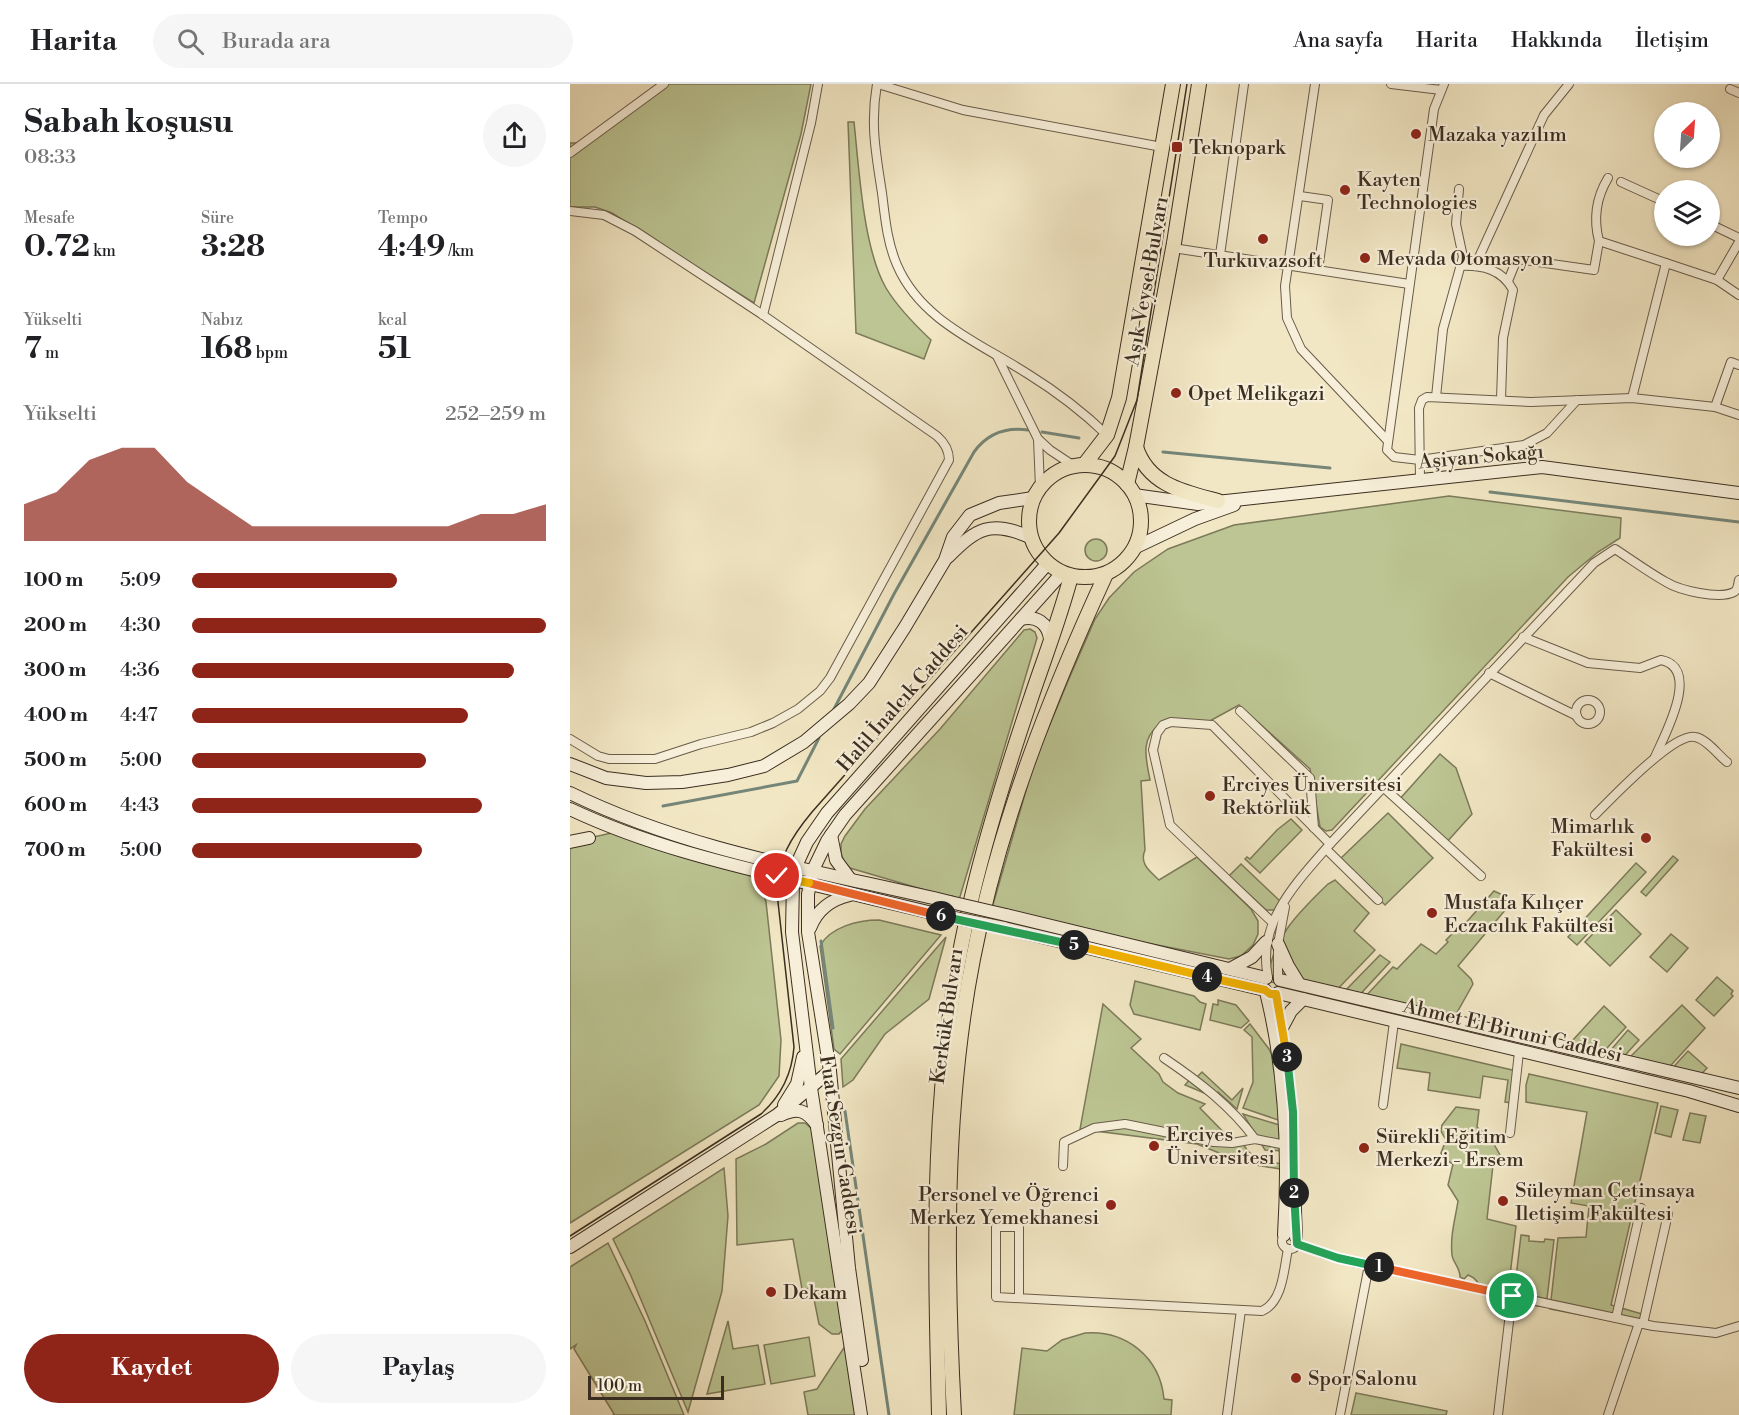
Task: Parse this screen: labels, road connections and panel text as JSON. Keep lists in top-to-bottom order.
{
  "streets": {
    "main road": ["Aşık Veysel Bulvarı", "Kerkük Bulvarı"],
    "street": [
      "Aşiyan Sokağı",
      "Halil İnalcık Caddesi",
      "Ahmet El Biruni Caddesi",
      "Fuat Sezgin Caddesi"
    ]
  },
  "crossings": [
    ["Aşık Veysel Bulvarı", "Aşiyan Sokağı"],
    ["Aşık Veysel Bulvarı", "Halil İnalcık Caddesi"],
    ["Aşık Veysel Bulvarı", "Kerkük Bulvarı"],
    ["Aşiyan Sokağı", "Halil İnalcık Caddesi"],
    ["Aşiyan Sokağı", "Kerkük Bulvarı"],
    ["Halil İnalcık Caddesi", "Kerkük Bulvarı"],
    ["Halil İnalcık Caddesi", "Fuat Sezgin Caddesi"]
  ],
  "places": {
    "other": [
      "Mazaka yazılım",
      "Kayten Technologies",
      "Turkuvazsoft",
      "Mevada Otomasyon",
      "Opet Melikgazi",
      "Erciyes Üniversitesi Rektörlük",
      "Mimarlık Fakültesi",
      "Mustafa Kılıçer Eczacılık Fakültesi",
      "Erciyes Üniversitesi",
      "Sürekli Eğitim Merkezi - Ersem",
      "Süleyman Çetinsaya Iletişim Fakültesi",
      "Personel ve Öğrenci Merkez Yemekhanesi",
      "Dekam",
      "Spor Salonu"
    ],
    "transit": ["Teknopark"]
  },
  "scale_bar": "100 m",
  "north": "top right",
  "page": {
    "header": "Harita",
    "search": "Burada ara",
    "nav": [
      "Ana sayfa",
      "Harita",
      "Hakkında",
      "İletişim"
    ],
    "heading": ["Sabah koşusu", "08:33"],
    "stats": [
      ["Mesafe", "0.72 km"],
      ["Süre", "3:28"],
      ["Tempo", "4:49 /km"],
      ["Yükselti", "7 m"],
      ["Nabız", "168 bpm"],
      ["kcal", "51"]
    ],
    "chart": ["Yükselti", "252–259 m"],
    "list": [
      {
        "name": "100 m",
        "note": "5:09"
      },
      {
        "name": "200 m",
        "note": "4:30"
      },
      {
        "name": "300 m",
        "note": "4:36"
      },
      {
        "name": "400 m",
        "note": "4:47"
      },
      {
        "name": "500 m",
        "note": "5:00"
      },
      {
        "name": "600 m",
        "note": "4:43"
      },
      {
        "name": "700 m",
        "note": "5:00"
      }
    ],
    "pins": [
      "6",
      "5",
      "4",
      "3",
      "2",
      "1"
    ],
    "buttons": ["Kaydet", "Paylaş"],
    "scale": "100 m"
  }
}
